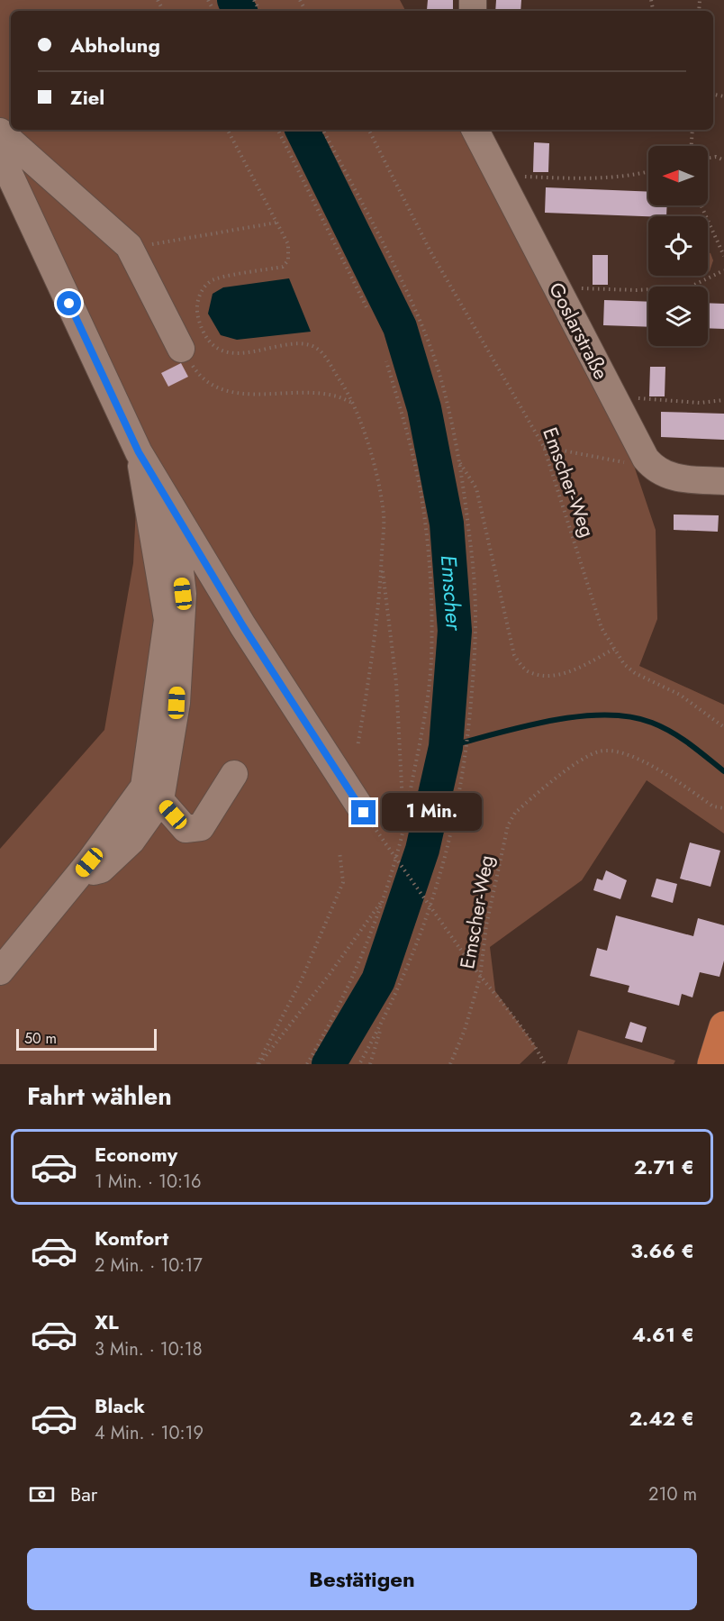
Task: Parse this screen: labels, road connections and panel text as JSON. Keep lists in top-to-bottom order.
{
  "streets": {
    "street": ["Goslarstraße"],
    "path": ["Emscher-Weg"]
  },
  "water": ["Emscher"],
  "scale_bar": "50 m",
  "north": "left",
  "page": {
    "banner": ["Abholung", "Ziel"],
    "bubble": "1 Min.",
    "scale": "50 m",
    "heading": "Fahrt wählen",
    "list": [
      {
        "name": "Economy",
        "note": "1 Min. · 10:16",
        "value": "2.71 €"
      },
      {
        "name": "Komfort",
        "note": "2 Min. · 10:17",
        "value": "3.66 €"
      },
      {
        "name": "XL",
        "note": "3 Min. · 10:18",
        "value": "4.61 €"
      },
      {
        "name": "Black",
        "note": "4 Min. · 10:19",
        "value": "2.42 €"
      }
    ],
    "pay": ["Bar", "210 m"],
    "buttons": "Bestätigen"
  }
}
